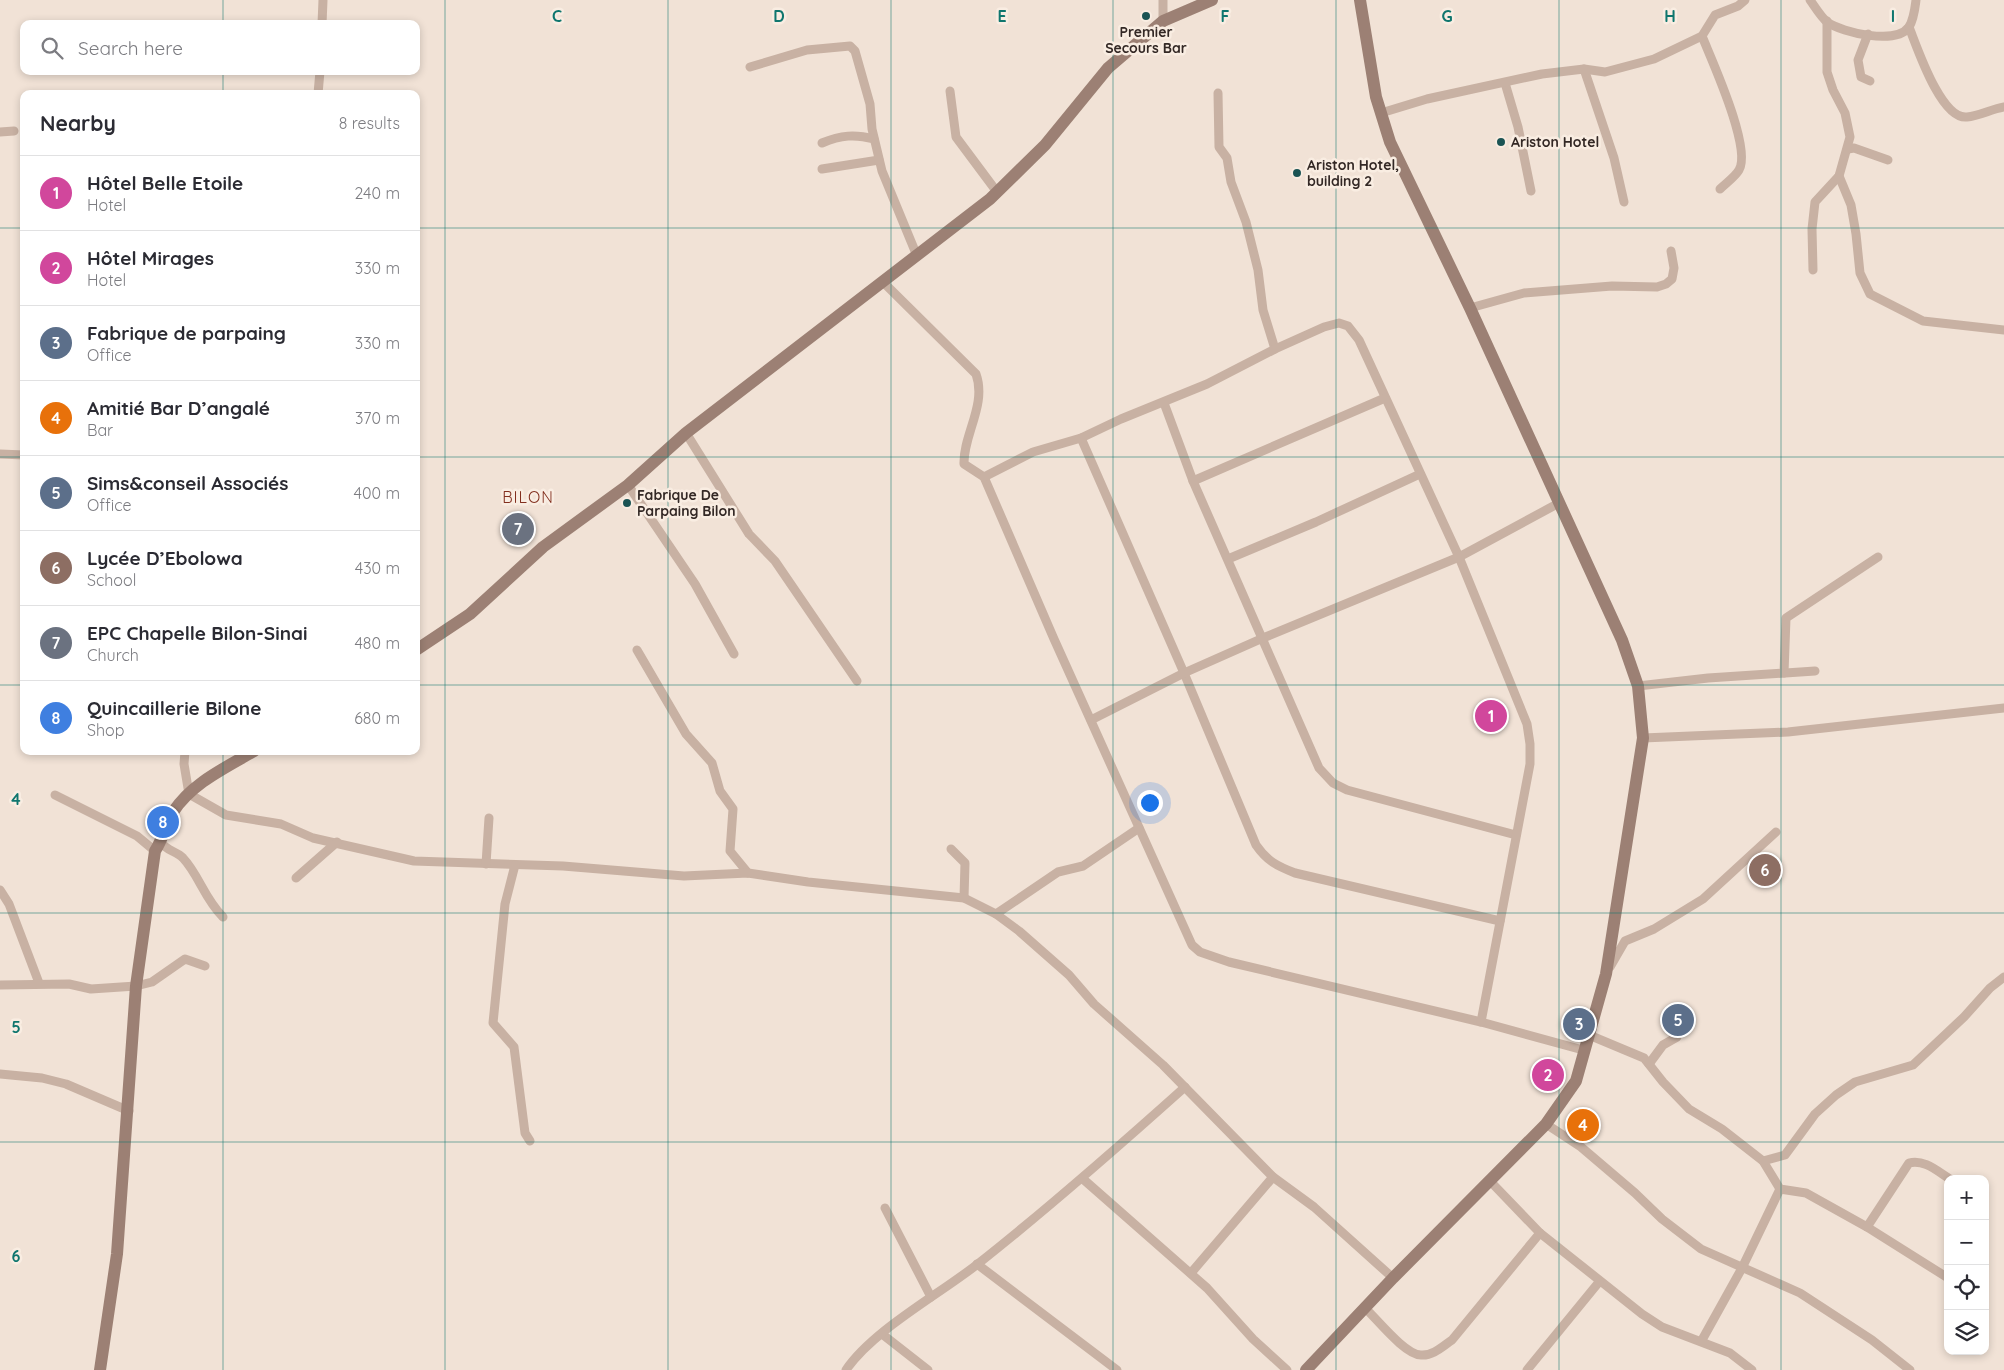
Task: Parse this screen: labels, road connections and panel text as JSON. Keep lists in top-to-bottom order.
{
  "districts": ["BILON"],
  "places": [
    "Premier Secours Bar",
    "Ariston Hotel",
    "Ariston Hotel, building 2",
    "Fabrique De Parpaing Bilon"
  ],
  "page": {
    "search": "Search here",
    "heading": ["Nearby", "8 results"],
    "list": [
      {
        "mark": "1",
        "name": "Hôtel Belle Etoile",
        "note": "Hotel",
        "value": "240 m"
      },
      {
        "mark": "2",
        "name": "Hôtel Mirages",
        "note": "Hotel",
        "value": "330 m"
      },
      {
        "mark": "3",
        "name": "Fabrique de parpaing",
        "note": "Office",
        "value": "330 m"
      },
      {
        "mark": "4",
        "name": "Amitié Bar D’angalé",
        "note": "Bar",
        "value": "370 m"
      },
      {
        "mark": "5",
        "name": "Sims&conseil Associés",
        "note": "Office",
        "value": "400 m"
      },
      {
        "mark": "6",
        "name": "Lycée D’Ebolowa",
        "note": "School",
        "value": "430 m"
      },
      {
        "mark": "7",
        "name": "EPC Chapelle Bilon-Sinai",
        "note": "Church",
        "value": "480 m"
      },
      {
        "mark": "8",
        "name": "Quincaillerie Bilone",
        "note": "Shop",
        "value": "680 m"
      }
    ],
    "pins": [
      "7",
      "1",
      "8",
      "6",
      "5",
      "3",
      "2",
      "4"
    ],
    "map_buttons": ["+", "−"]
  },
  "grid": {
    "columns": [
      "C",
      "D",
      "E",
      "F",
      "G",
      "H",
      "I"
    ],
    "rows": ["4", "5", "6"]
  }
}
